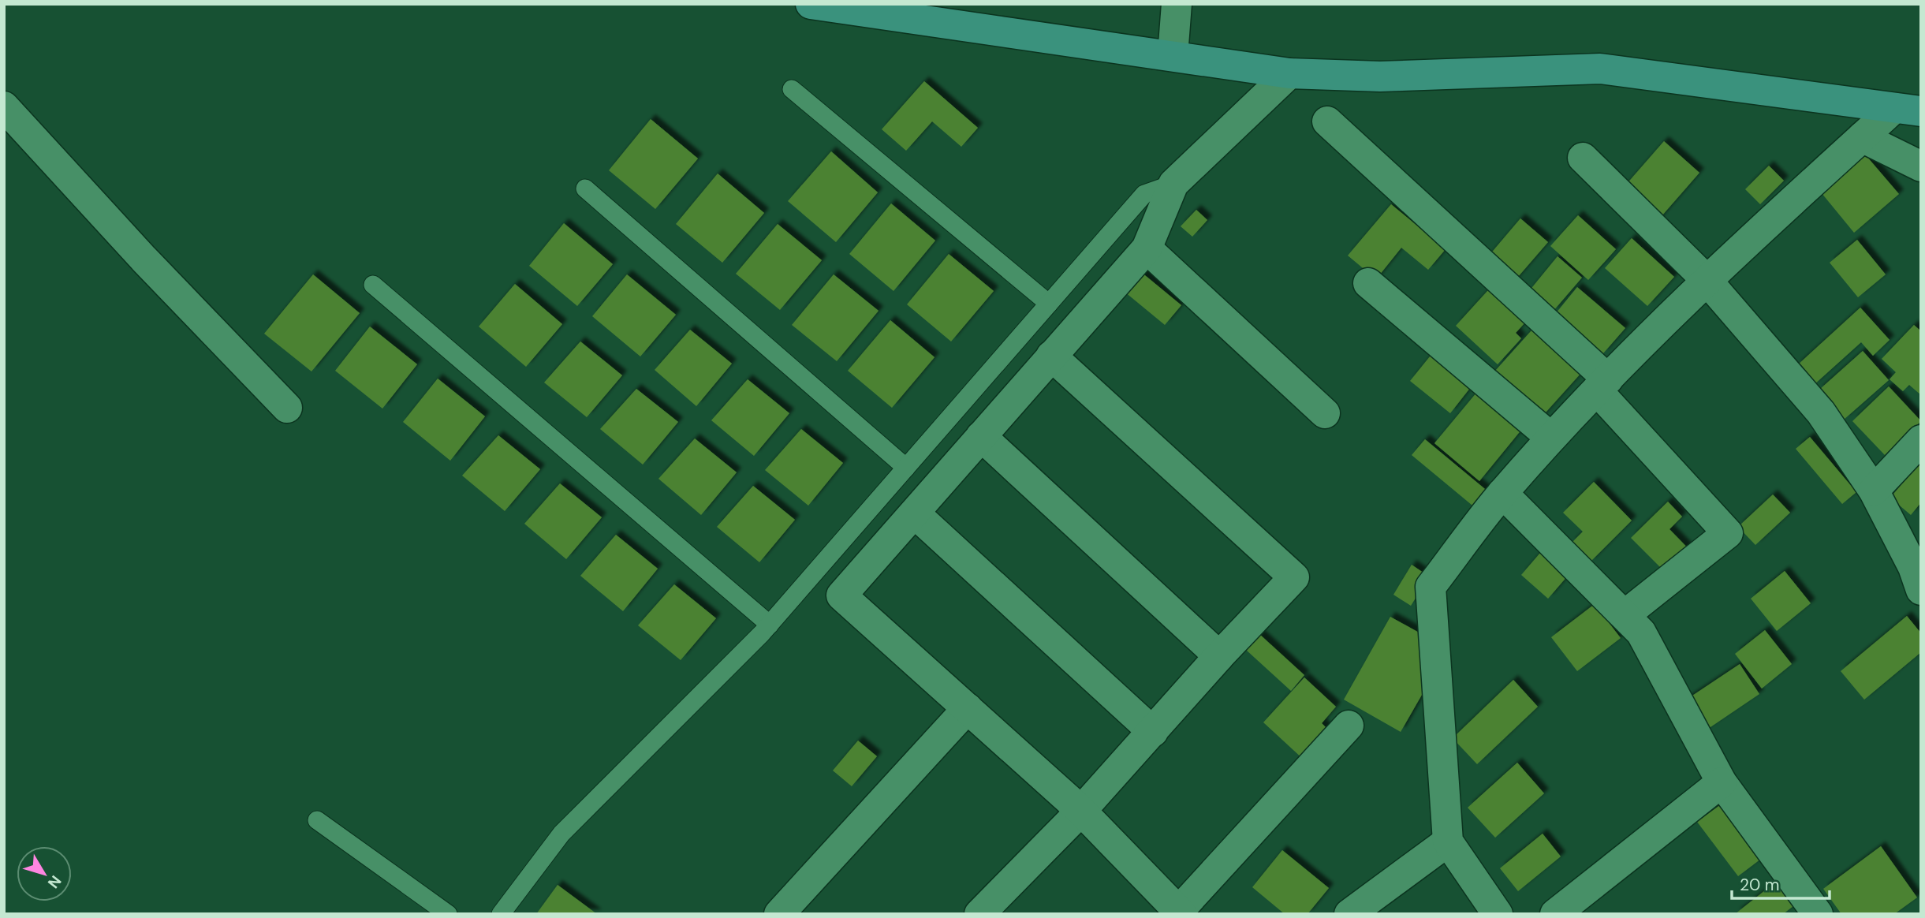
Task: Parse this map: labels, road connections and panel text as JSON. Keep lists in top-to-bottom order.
{
  "scale_bar": "20 m",
  "north": "bottom right"
}
